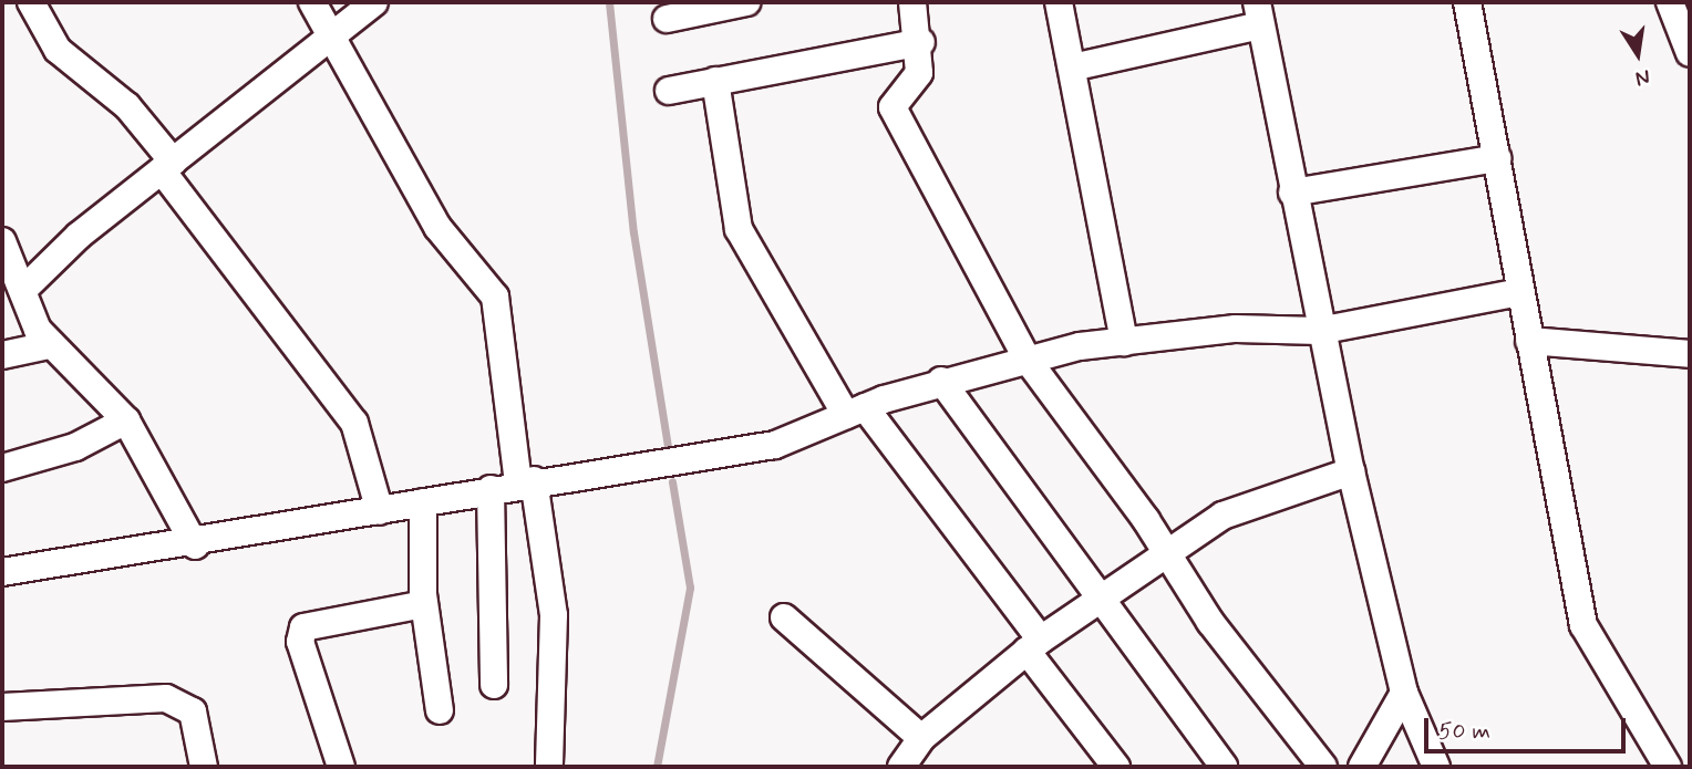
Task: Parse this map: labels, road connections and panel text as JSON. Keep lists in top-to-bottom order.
{
  "scale_bar": "50 m",
  "north": "bottom"
}
